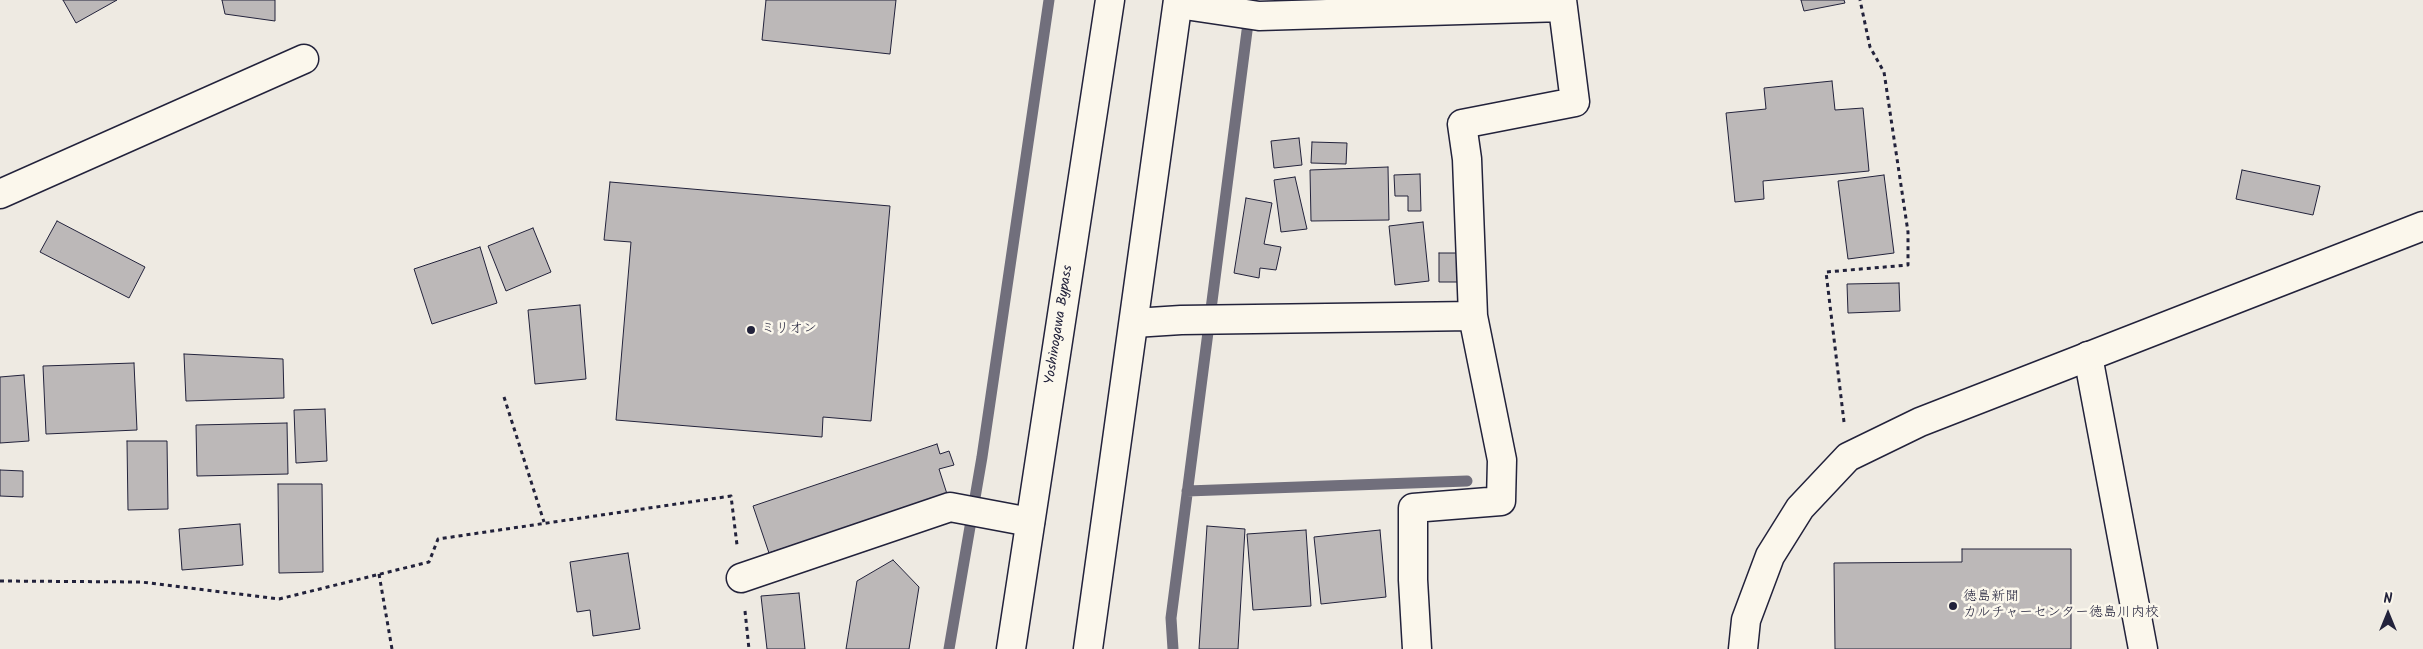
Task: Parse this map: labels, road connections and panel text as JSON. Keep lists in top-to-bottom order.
{
  "streets": {
    "main road": ["Yoshinogawa Bypass"]
  },
  "places": ["ミリオン", "徳島新聞 カルチャーセンター徳島川内校"],
  "north": "top"
}
